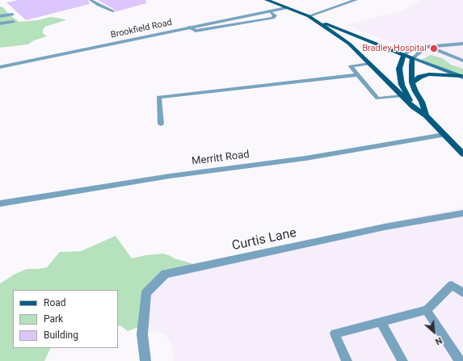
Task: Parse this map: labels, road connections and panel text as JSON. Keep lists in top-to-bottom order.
{
  "streets": {
    "street": ["Brookfield Road", "Merritt Road", "Curtis Lane"]
  },
  "places": ["Bradley Hospital"],
  "legend": ["Road", "Park", "Building"],
  "north": "bottom right"
}
